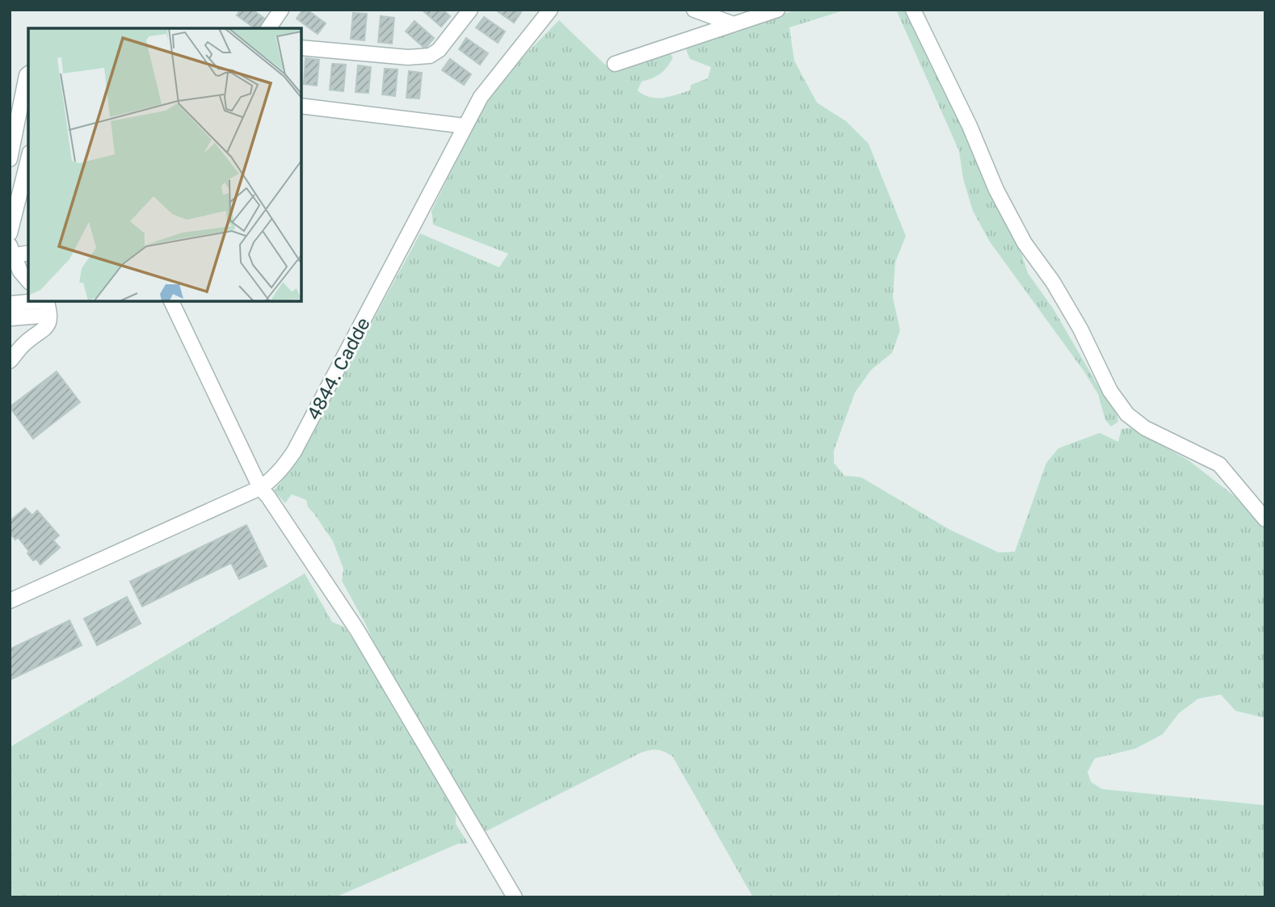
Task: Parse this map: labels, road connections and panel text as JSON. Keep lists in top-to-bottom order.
{
  "streets": {
    "street": ["4844. Cadde"]
  }
}
